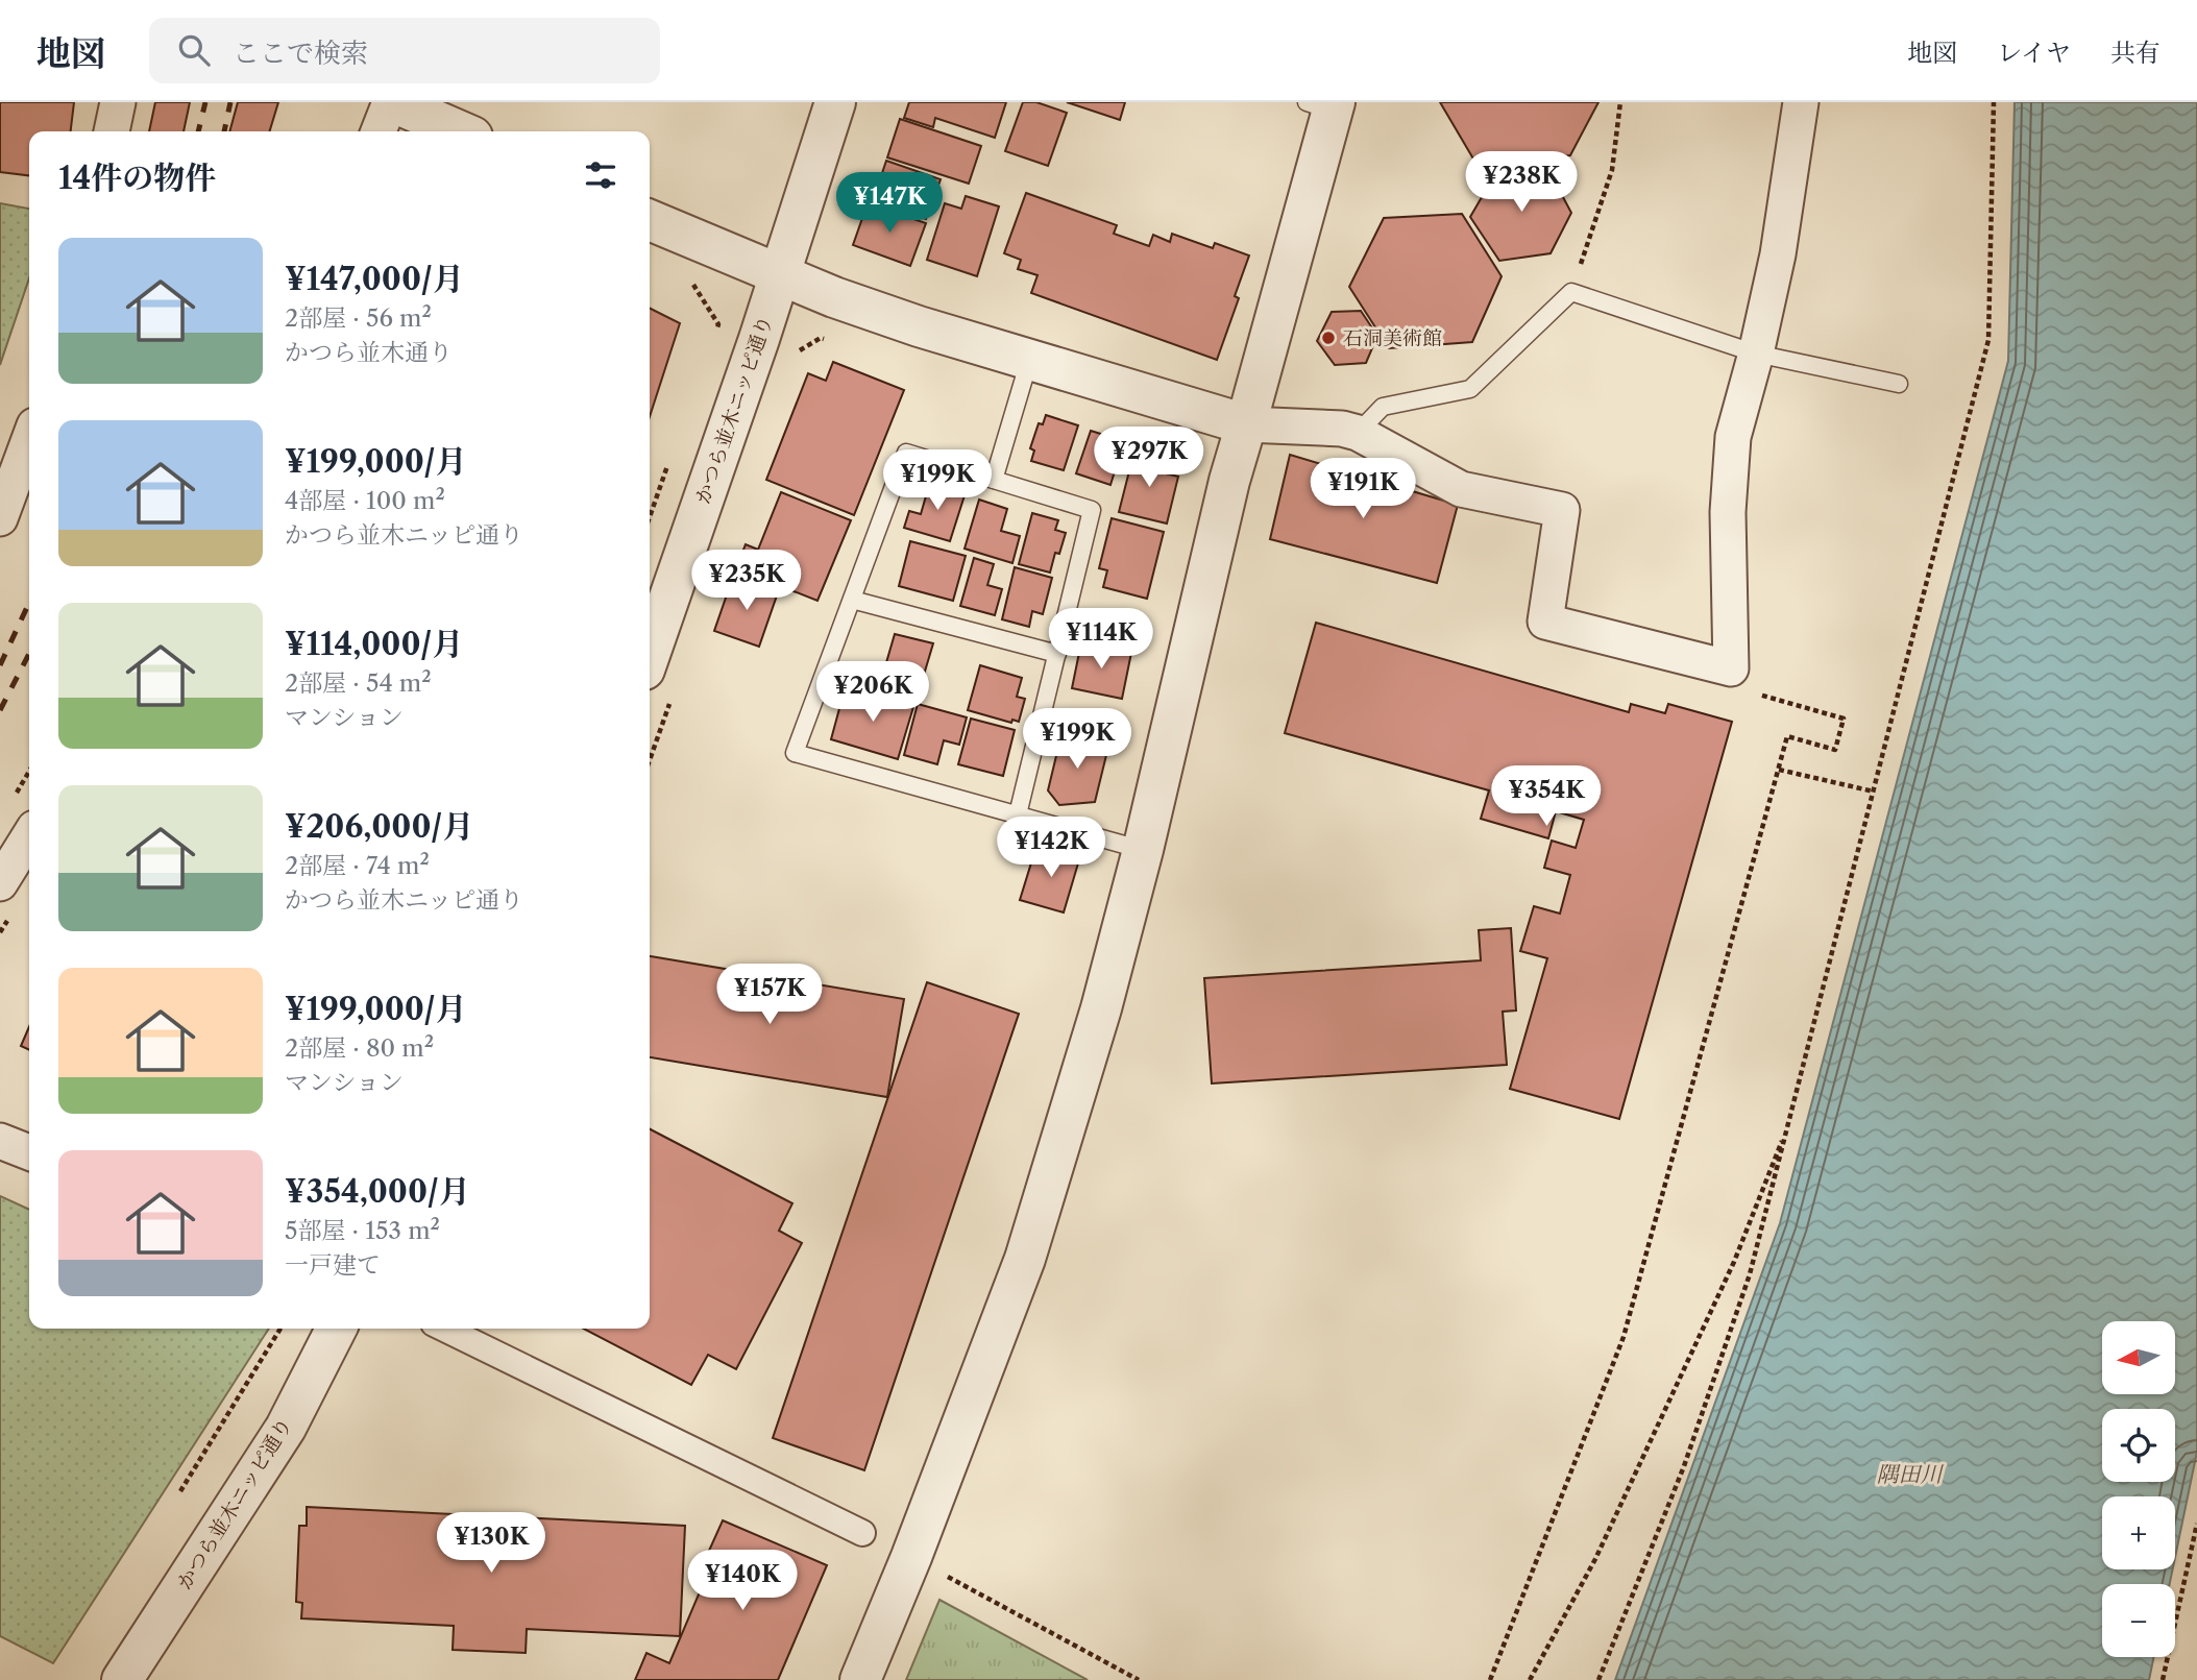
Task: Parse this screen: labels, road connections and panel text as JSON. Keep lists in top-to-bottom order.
{
  "streets": {
    "street": ["かつら並木ニッピ通り"]
  },
  "water": ["隅田川"],
  "places": ["石洞美術館"],
  "north": "left",
  "page": {
    "header": "地図",
    "search": "ここで検索",
    "nav": ["地図", "レイヤ", "共有"],
    "heading": "14件の物件",
    "price": [
      "¥238K",
      "¥147K",
      "¥297K",
      "¥199K",
      "¥191K",
      "¥235K",
      "¥114K",
      "¥206K",
      "¥199K",
      "¥354K",
      "¥142K",
      "¥157K",
      "¥130K",
      "¥140K"
    ],
    "list": [
      {
        "name": "¥147,000/月",
        "note": "2部屋 · 56 m² · かつら並木通り"
      },
      {
        "name": "¥199,000/月",
        "note": "4部屋 · 100 m² · かつら並木ニッピ通り"
      },
      {
        "name": "¥114,000/月",
        "note": "2部屋 · 54 m² · マンション"
      },
      {
        "name": "¥206,000/月",
        "note": "2部屋 · 74 m² · かつら並木ニッピ通り"
      },
      {
        "name": "¥199,000/月",
        "note": "2部屋 · 80 m² · マンション"
      },
      {
        "name": "¥354,000/月",
        "note": "5部屋 · 153 m² · 一戸建て"
      }
    ],
    "map_buttons": ["+", "−"]
  }
}
